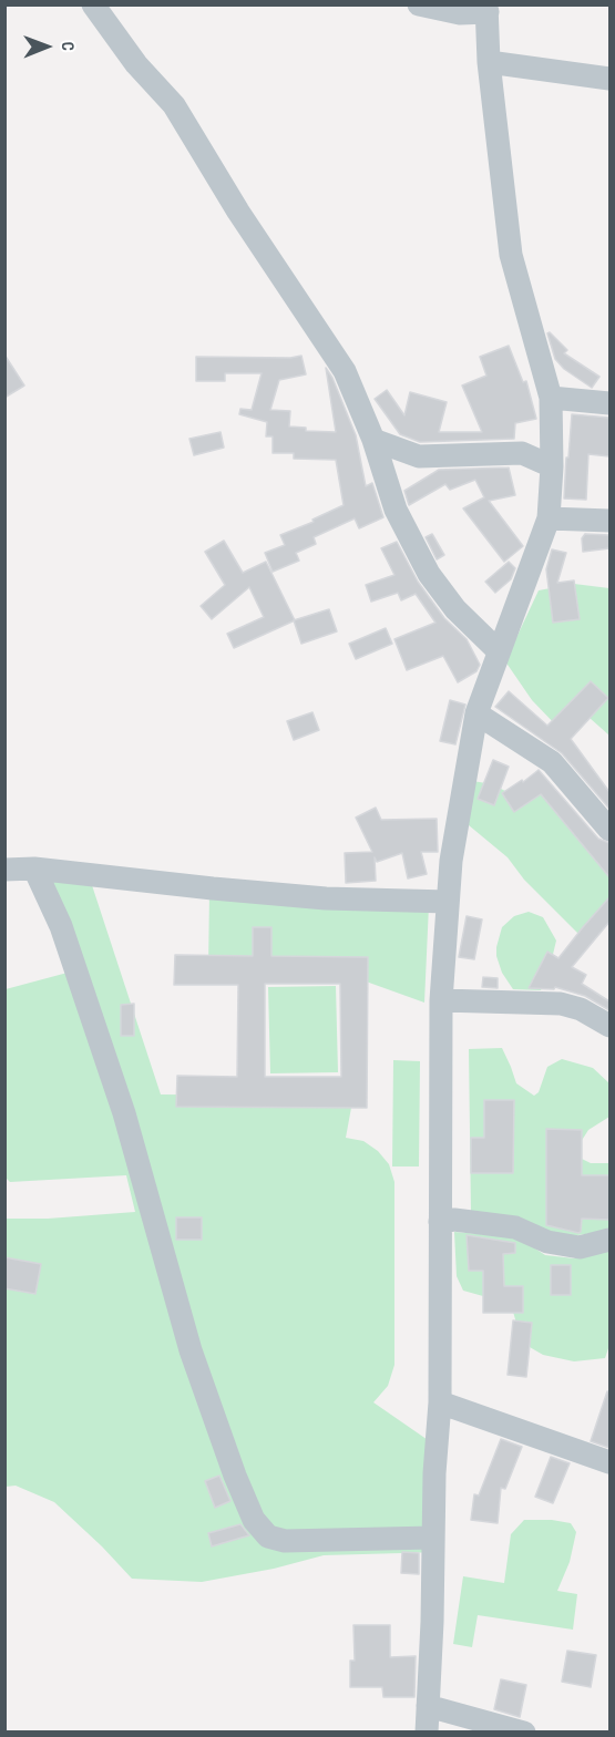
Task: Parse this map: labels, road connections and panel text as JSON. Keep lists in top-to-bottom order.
{
  "north": "right"
}
